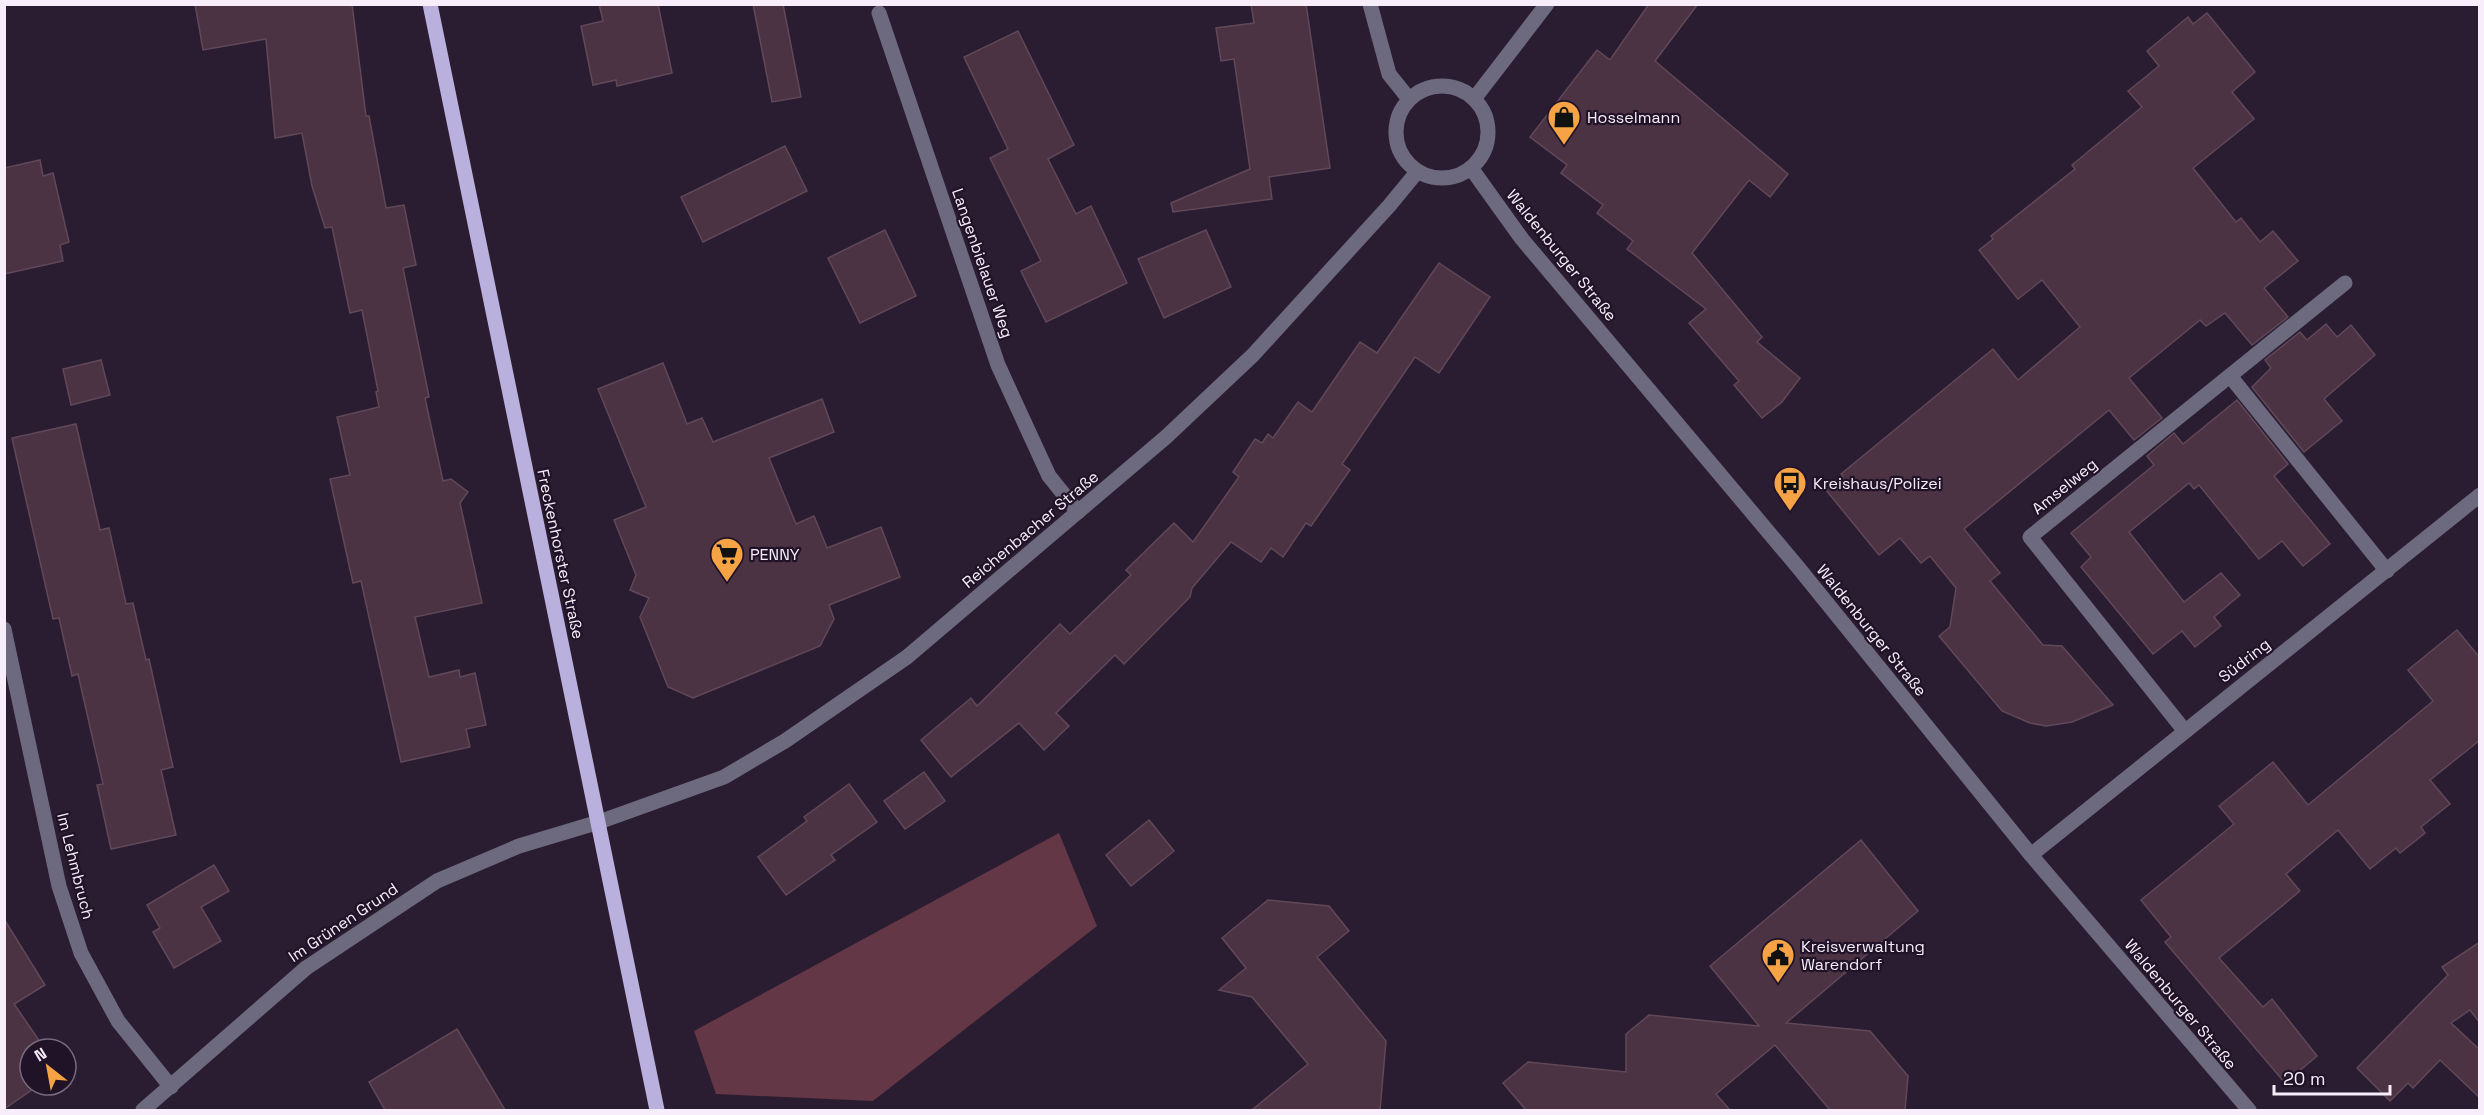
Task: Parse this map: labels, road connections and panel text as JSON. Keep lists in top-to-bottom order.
{
  "streets": {
    "main road": ["Freckenhorster Straße"],
    "street": [
      "Waldenburger Straße",
      "Langenbielauer Weg",
      "Amselweg",
      "Reichenbacher Straße",
      "Südring",
      "Im Lehmbruch",
      "Im Grünen Grund"
    ]
  },
  "crossings": [
    ["Waldenburger Straße", "Reichenbacher Straße"],
    ["Waldenburger Straße", "Südring"],
    ["Langenbielauer Weg", "Reichenbacher Straße"],
    ["Amselweg", "Südring"],
    ["Reichenbacher Straße", "Freckenhorster Straße"],
    ["Reichenbacher Straße", "Im Grünen Grund"],
    ["Freckenhorster Straße", "Im Grünen Grund"],
    ["Im Lehmbruch", "Im Grünen Grund"]
  ],
  "places": {
    "shop": ["Hosselmann"],
    "bus stop": ["Kreishaus/Polizei"],
    "supermarket": ["PENNY"],
    "public building": ["Kreisverwaltung Warendorf"]
  },
  "scale_bar": "20 m",
  "north": "top left"
}
